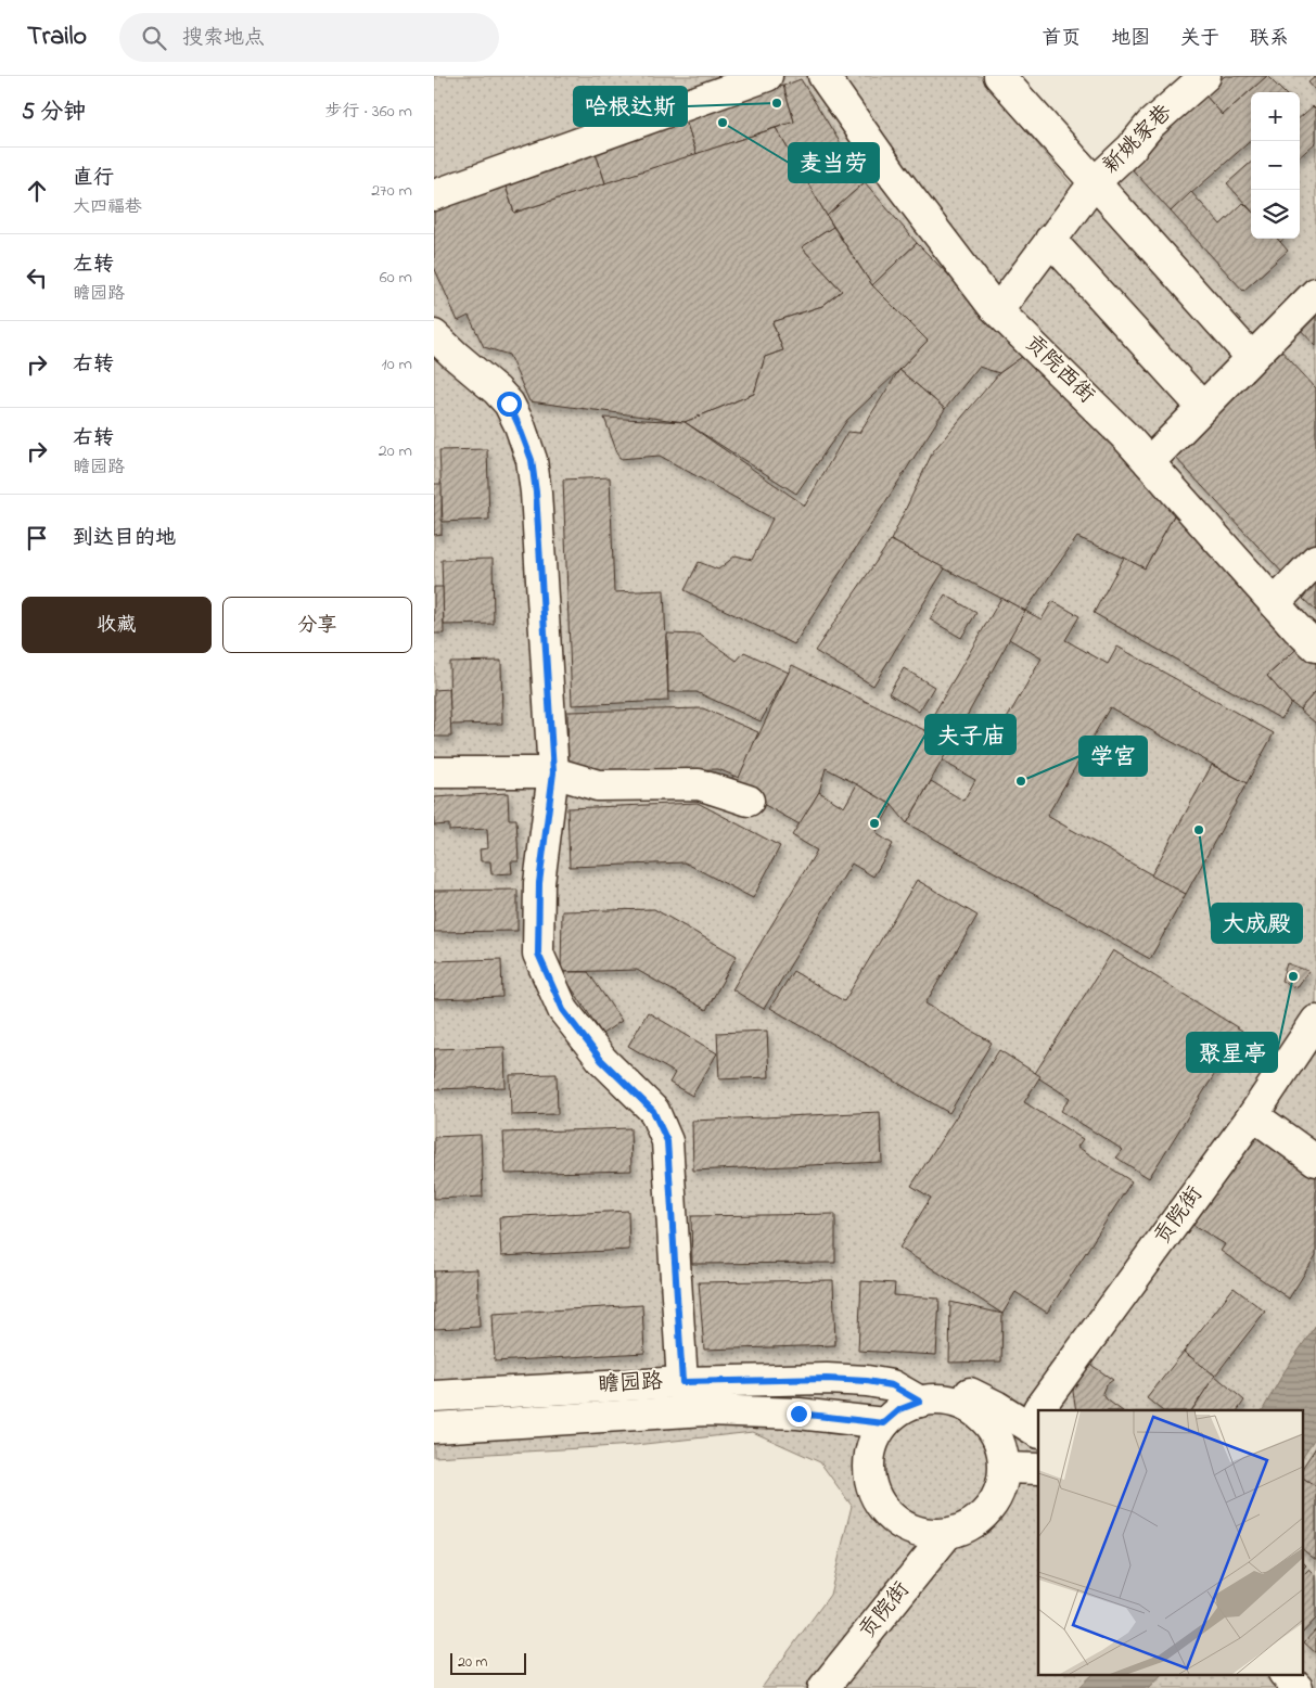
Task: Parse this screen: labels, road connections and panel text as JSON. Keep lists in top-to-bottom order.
{
  "streets": {
    "street": [
      "新姚家巷",
      "贡院西街",
      "贡院街",
      "瞻园路"
    ]
  },
  "crossings": [
    ["新姚家巷", "贡院西街"],
    ["贡院街", "瞻园路"]
  ],
  "places": [
    "哈根达斯",
    "麦当劳",
    "学宫",
    "夫子庙",
    "大成殿",
    "聚星亭"
  ],
  "scale_bar": "20 m",
  "page": {
    "header": "Trailo",
    "search": "搜索地点",
    "nav": [
      "首页",
      "地图",
      "关于",
      "联系"
    ],
    "heading": ["5 分钟", "步行 · 360 m"],
    "map_buttons": ["+", "−"],
    "list": [
      ["直行", "大四福巷", "270 m"],
      ["左转", "瞻园路", "60 m"],
      ["右转", "10 m"],
      ["右转", "瞻园路", "20 m"],
      "到达目的地"
    ],
    "buttons": ["收藏", "分享"],
    "scale": "20 m"
  }
}
